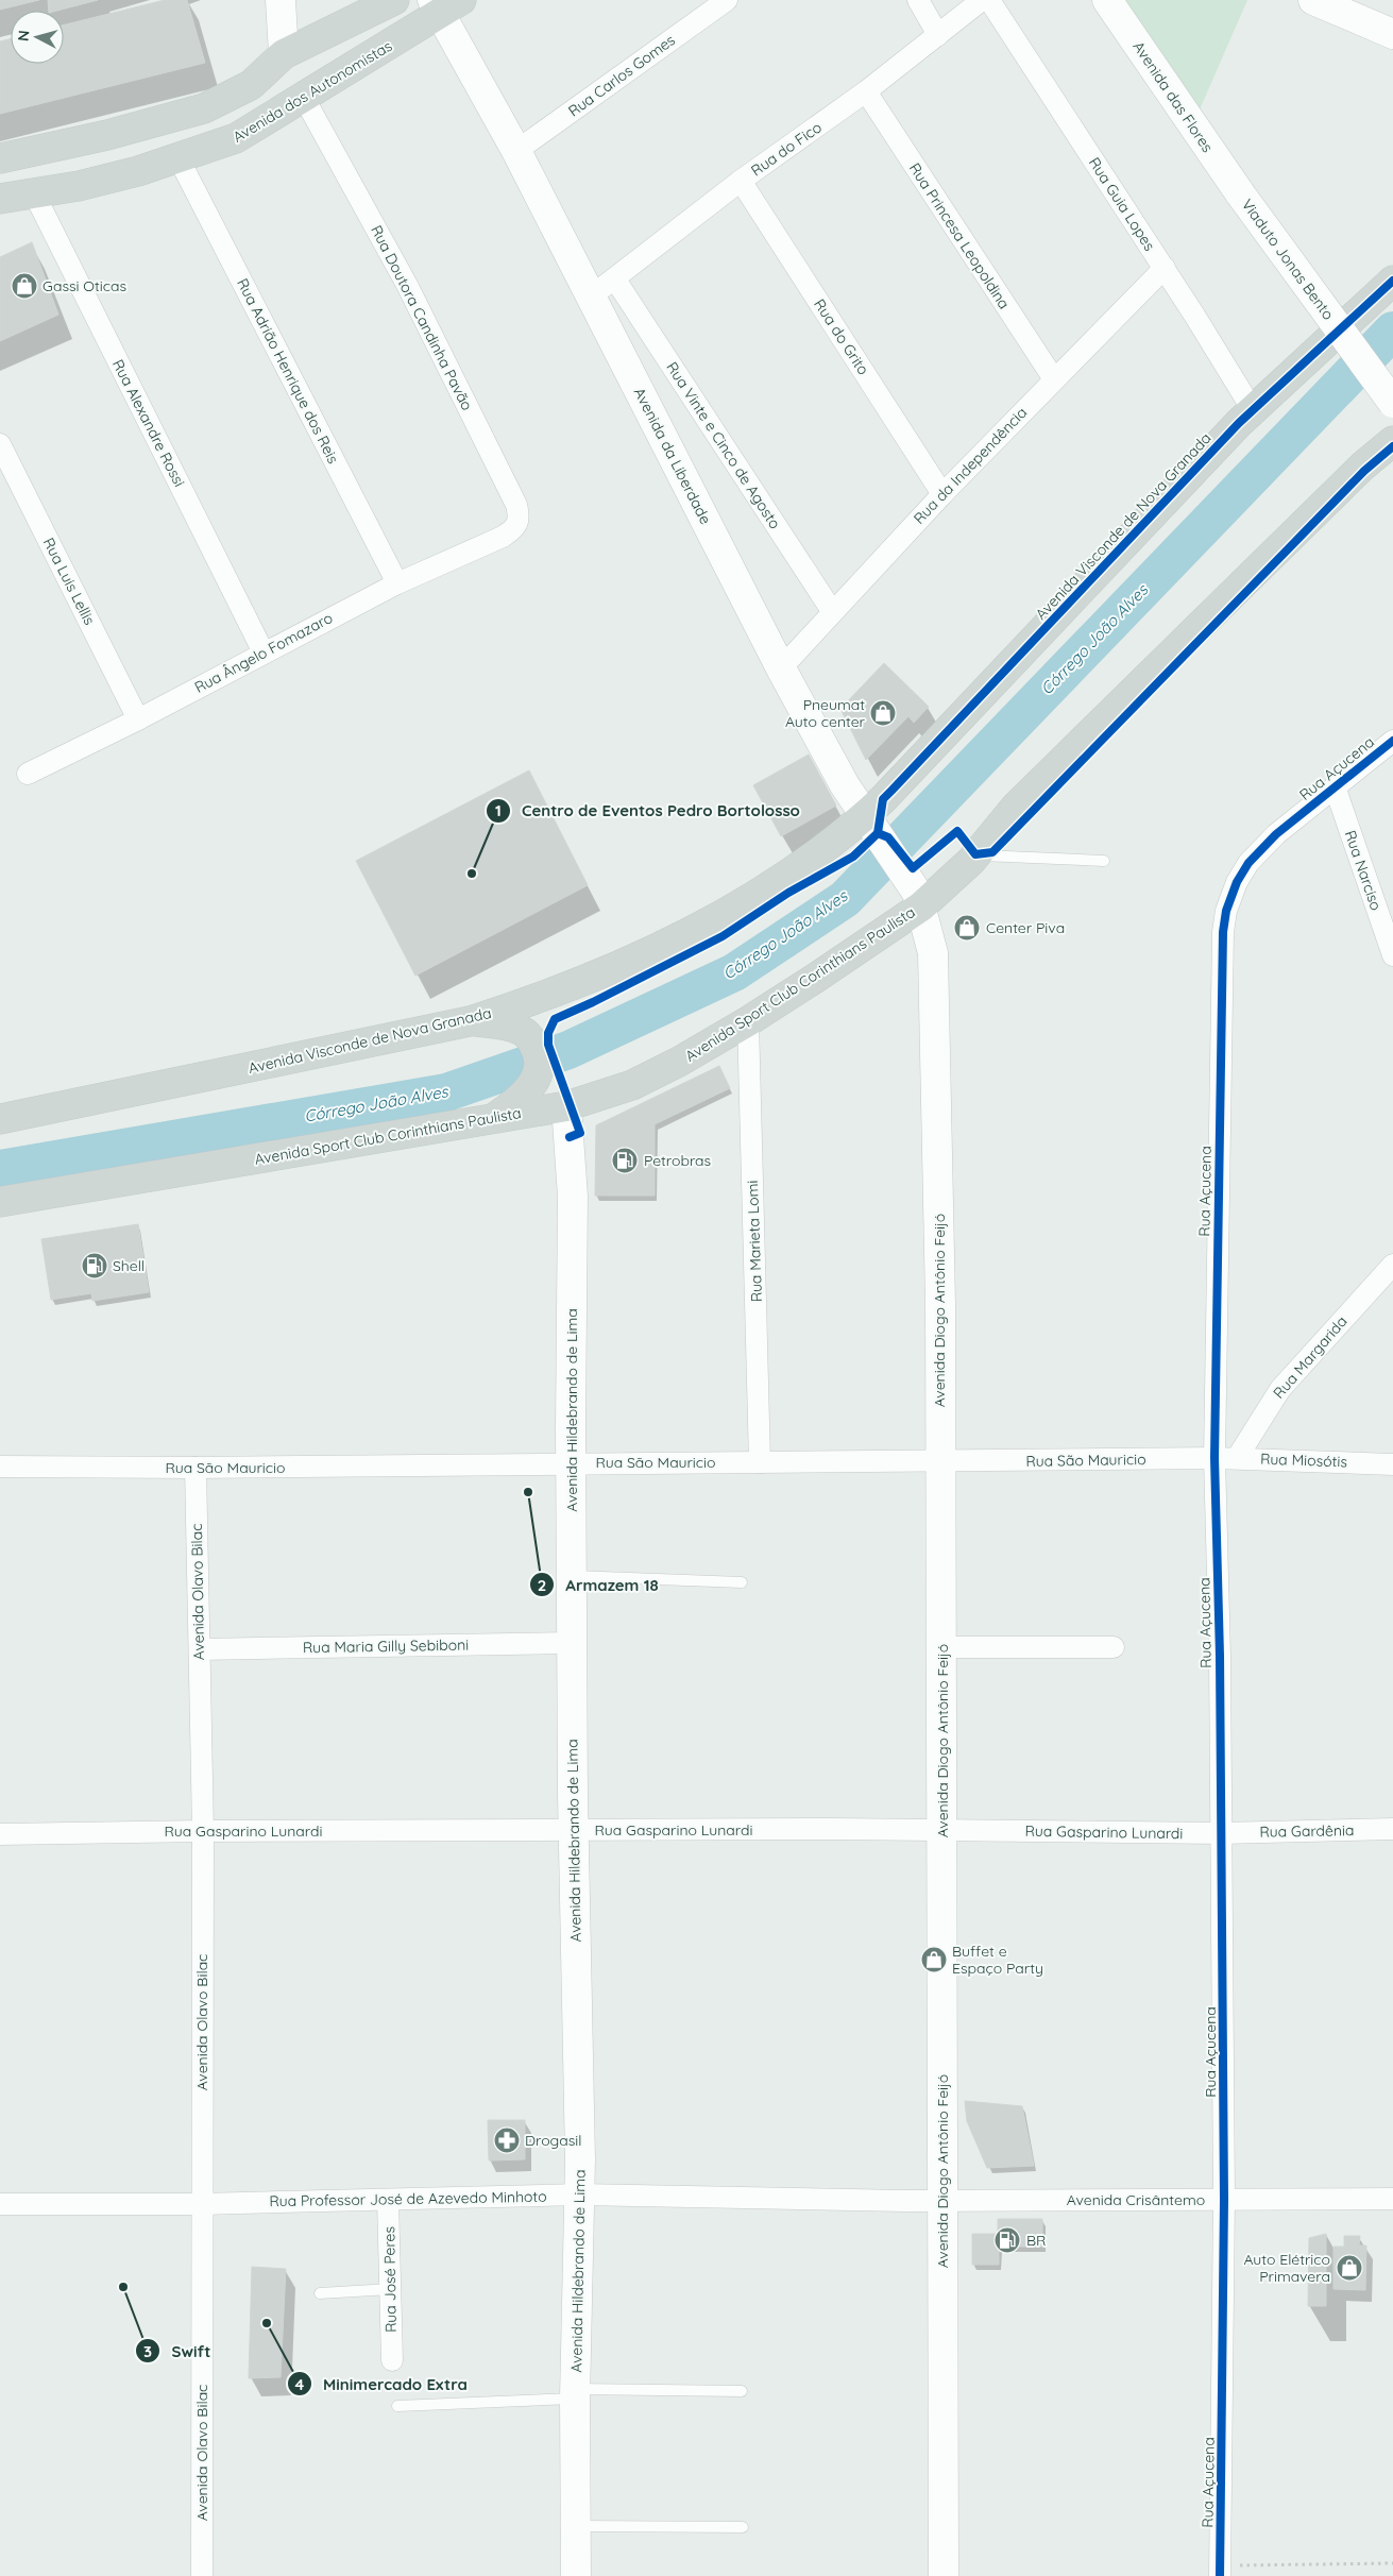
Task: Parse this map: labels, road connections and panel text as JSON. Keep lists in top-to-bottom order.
{
  "streets": {
    "main road": [
      "Avenida dos Autonomistas",
      "Avenida das Flores",
      "Viaduto Jonas Bento",
      "Avenida da Liberdade",
      "Avenida Visconde de Nova Granada",
      "Avenida Sport Club Corinthians Paulista",
      "Avenida Diogo Antônio Feijó",
      "Avenida Hildebrando de Lima"
    ],
    "street": [
      "Rua Carlos Gomes",
      "Rua do Fico",
      "Rua Guia Lopes",
      "Rua Princesa Leopoldina",
      "Rua Doutora Candinha Pavão",
      "Rua do Grito",
      "Rua Adrião Henrique dos Reis",
      "Rua Alexandre Rossi",
      "Rua Vinte e Cinco de Agosto",
      "Rua da Independência",
      "Rua Luis Lellis",
      "Rua Ângelo Fomazaro",
      "Rua Açucena",
      "Rua Narciso",
      "Rua Marieta Lomi",
      "Rua Margarida",
      "Rua São Mauricio",
      "Rua Miosótis",
      "Avenida Olavo Bilac",
      "Rua Maria Gilly Sebiboni",
      "Rua Gasparino Lunardi",
      "Rua Gardênia",
      "Rua Professor José de Azevedo Minhoto",
      "Avenida Crisântemo",
      "Rua José Peres"
    ]
  },
  "crossings": [
    ["Rua Carlos Gomes", "Avenida da Liberdade"],
    ["Avenida dos Autonomistas", "Rua Doutora Candinha Pavão"],
    ["Avenida dos Autonomistas", "Rua Adrião Henrique dos Reis"],
    ["Avenida dos Autonomistas", "Rua Alexandre Rossi"],
    ["Avenida dos Autonomistas", "Avenida da Liberdade"],
    ["Avenida das Flores", "Viaduto Jonas Bento"],
    ["Rua do Fico", "Rua Princesa Leopoldina"],
    ["Rua do Fico", "Rua do Grito"],
    ["Rua do Fico", "Rua Vinte e Cinco de Agosto"],
    ["Rua do Fico", "Avenida da Liberdade"],
    ["Rua Guia Lopes", "Rua da Independência"],
    ["Rua Guia Lopes", "Avenida Visconde de Nova Granada"],
    ["Rua Princesa Leopoldina", "Rua da Independência"],
    ["Rua Doutora Candinha Pavão", "Rua Ângelo Fomazaro"],
    ["Rua do Grito", "Rua da Independência"],
    ["Rua Adrião Henrique dos Reis", "Rua Ângelo Fomazaro"],
    ["Rua Alexandre Rossi", "Rua Ângelo Fomazaro"],
    ["Rua Vinte e Cinco de Agosto", "Rua da Independência"],
    ["Avenida da Liberdade", "Rua da Independência"],
    ["Avenida da Liberdade", "Avenida Visconde de Nova Granada"],
    ["Avenida da Liberdade", "Avenida Sport Club Corinthians Paulista"],
    ["Avenida da Liberdade", "Avenida Diogo Antônio Feijó"],
    ["Rua Luis Lellis", "Rua Ângelo Fomazaro"],
    ["Rua Açucena", "Rua Narciso"],
    ["Rua Açucena", "Rua São Mauricio"],
    ["Rua Açucena", "Rua Miosótis"],
    ["Rua Açucena", "Rua Gasparino Lunardi"],
    ["Rua Açucena", "Rua Gardênia"],
    ["Rua Açucena", "Avenida Crisântemo"],
    ["Avenida Sport Club Corinthians Paulista", "Rua Marieta Lomi"],
    ["Avenida Sport Club Corinthians Paulista", "Avenida Diogo Antônio Feijó"],
    ["Avenida Sport Club Corinthians Paulista", "Avenida Hildebrando de Lima"],
    ["Rua Marieta Lomi", "Rua São Mauricio"],
    ["Avenida Diogo Antônio Feijó", "Rua São Mauricio"],
    ["Avenida Diogo Antônio Feijó", "Rua Gasparino Lunardi"],
    ["Avenida Diogo Antônio Feijó", "Rua Professor José de Azevedo Minhoto"],
    ["Avenida Diogo Antônio Feijó", "Avenida Crisântemo"],
    ["Rua Margarida", "Rua Miosótis"],
    ["Avenida Hildebrando de Lima", "Rua São Mauricio"],
    ["Avenida Hildebrando de Lima", "Rua Maria Gilly Sebiboni"],
    ["Avenida Hildebrando de Lima", "Rua Gasparino Lunardi"],
    ["Avenida Hildebrando de Lima", "Rua Professor José de Azevedo Minhoto"],
    ["Rua São Mauricio", "Rua Miosótis"],
    ["Rua São Mauricio", "Avenida Olavo Bilac"],
    ["Avenida Olavo Bilac", "Rua Maria Gilly Sebiboni"],
    ["Avenida Olavo Bilac", "Rua Gasparino Lunardi"],
    ["Avenida Olavo Bilac", "Rua Professor José de Azevedo Minhoto"],
    ["Rua Gasparino Lunardi", "Rua Gardênia"],
    ["Rua Professor José de Azevedo Minhoto", "Avenida Crisântemo"],
    ["Rua Professor José de Azevedo Minhoto", "Rua José Peres"]
  ],
  "water": ["Córrego João Alves"],
  "places": {
    "shop": [
      "Gassi Oticas",
      "Pneumat Auto center",
      "Center Piva",
      "Buffet e Espaço Party",
      "Auto Elétrico Primavera"
    ],
    "other": [
      "Centro de Eventos Pedro Bortolosso",
      "Armazem 18",
      "Swift",
      "Minimercado Extra"
    ],
    "fuel station": ["Petrobras", "Shell", "BR"],
    "pharmacy": ["Drogasil"]
  },
  "north": "left"
}
